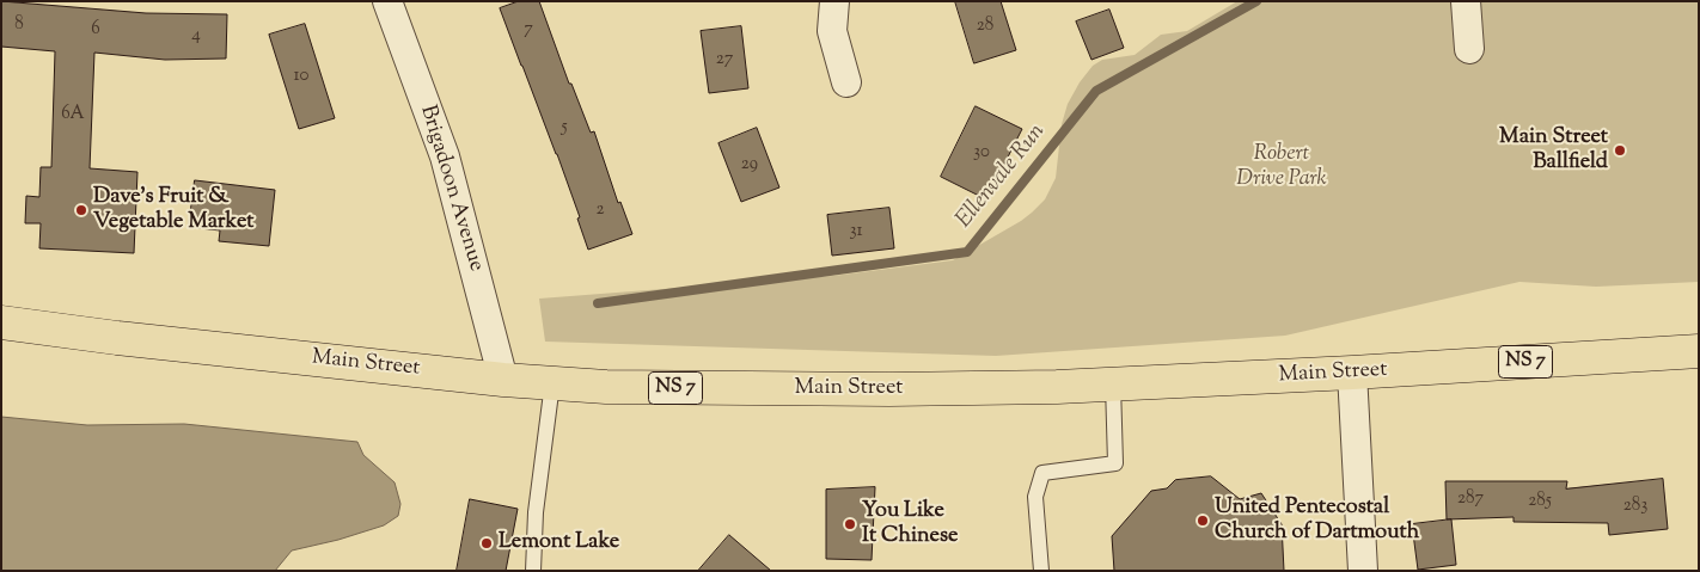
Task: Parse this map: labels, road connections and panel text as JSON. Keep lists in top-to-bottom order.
{
  "streets": {
    "main road": ["NS 7", "Main Street"],
    "street": ["Brigadoon Avenue"]
  },
  "crossings": [
    ["Brigadoon Avenue", "Main Street"]
  ],
  "water": ["Ellenvale Run"],
  "parks": ["Robert Drive Park"],
  "places": [
    "Main Street Ballfield",
    "Dave’s Fruit & Vegetable Market",
    "United Pentecostal Church of Dartmouth",
    "You Like It Chinese",
    "Lemont Lake"
  ],
  "house_numbers": [
    "8",
    "28",
    "6",
    "7",
    "4",
    "27",
    "10",
    "6A",
    "5",
    "30",
    "29",
    "2",
    "31",
    "287",
    "285",
    "283"
  ]
}
